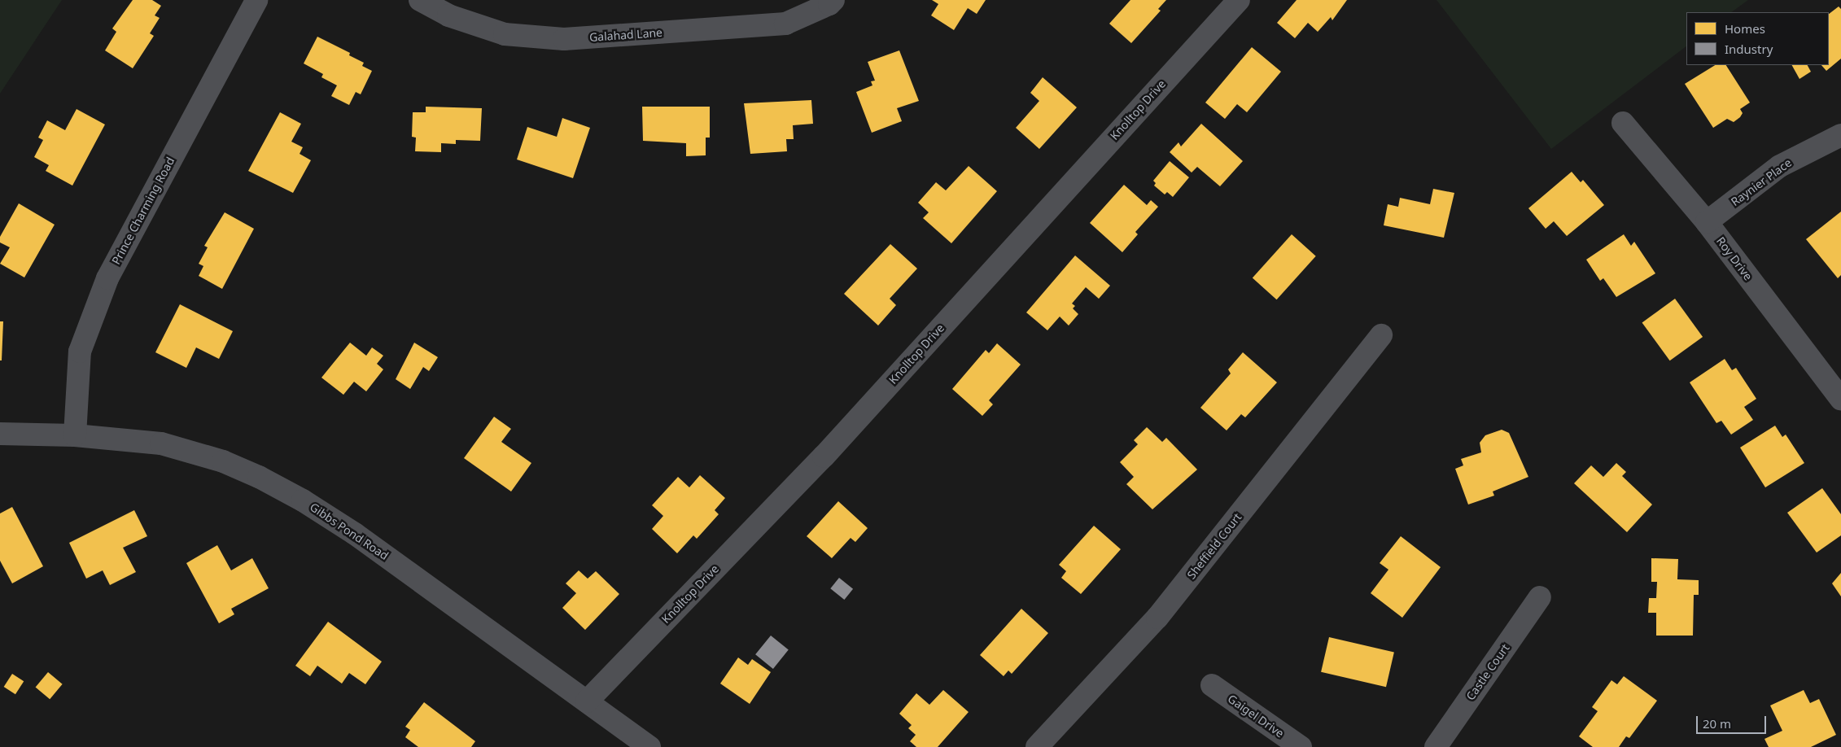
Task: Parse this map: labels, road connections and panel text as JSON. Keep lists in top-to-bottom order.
{
  "streets": {
    "street": [
      "Galahad Lane",
      "Knolltop Drive",
      "Raynier Place",
      "Prince Charming Road",
      "Roy Drive",
      "Gibbs Pond Road",
      "Sheffield Court",
      "Castle Court",
      "Gaigel Drive"
    ]
  },
  "crossings": [
    ["Knolltop Drive", "Gibbs Pond Road"],
    ["Raynier Place", "Roy Drive"],
    ["Prince Charming Road", "Gibbs Pond Road"]
  ],
  "legend": ["Homes", "Industry"],
  "scale_bar": "20 m"
}
